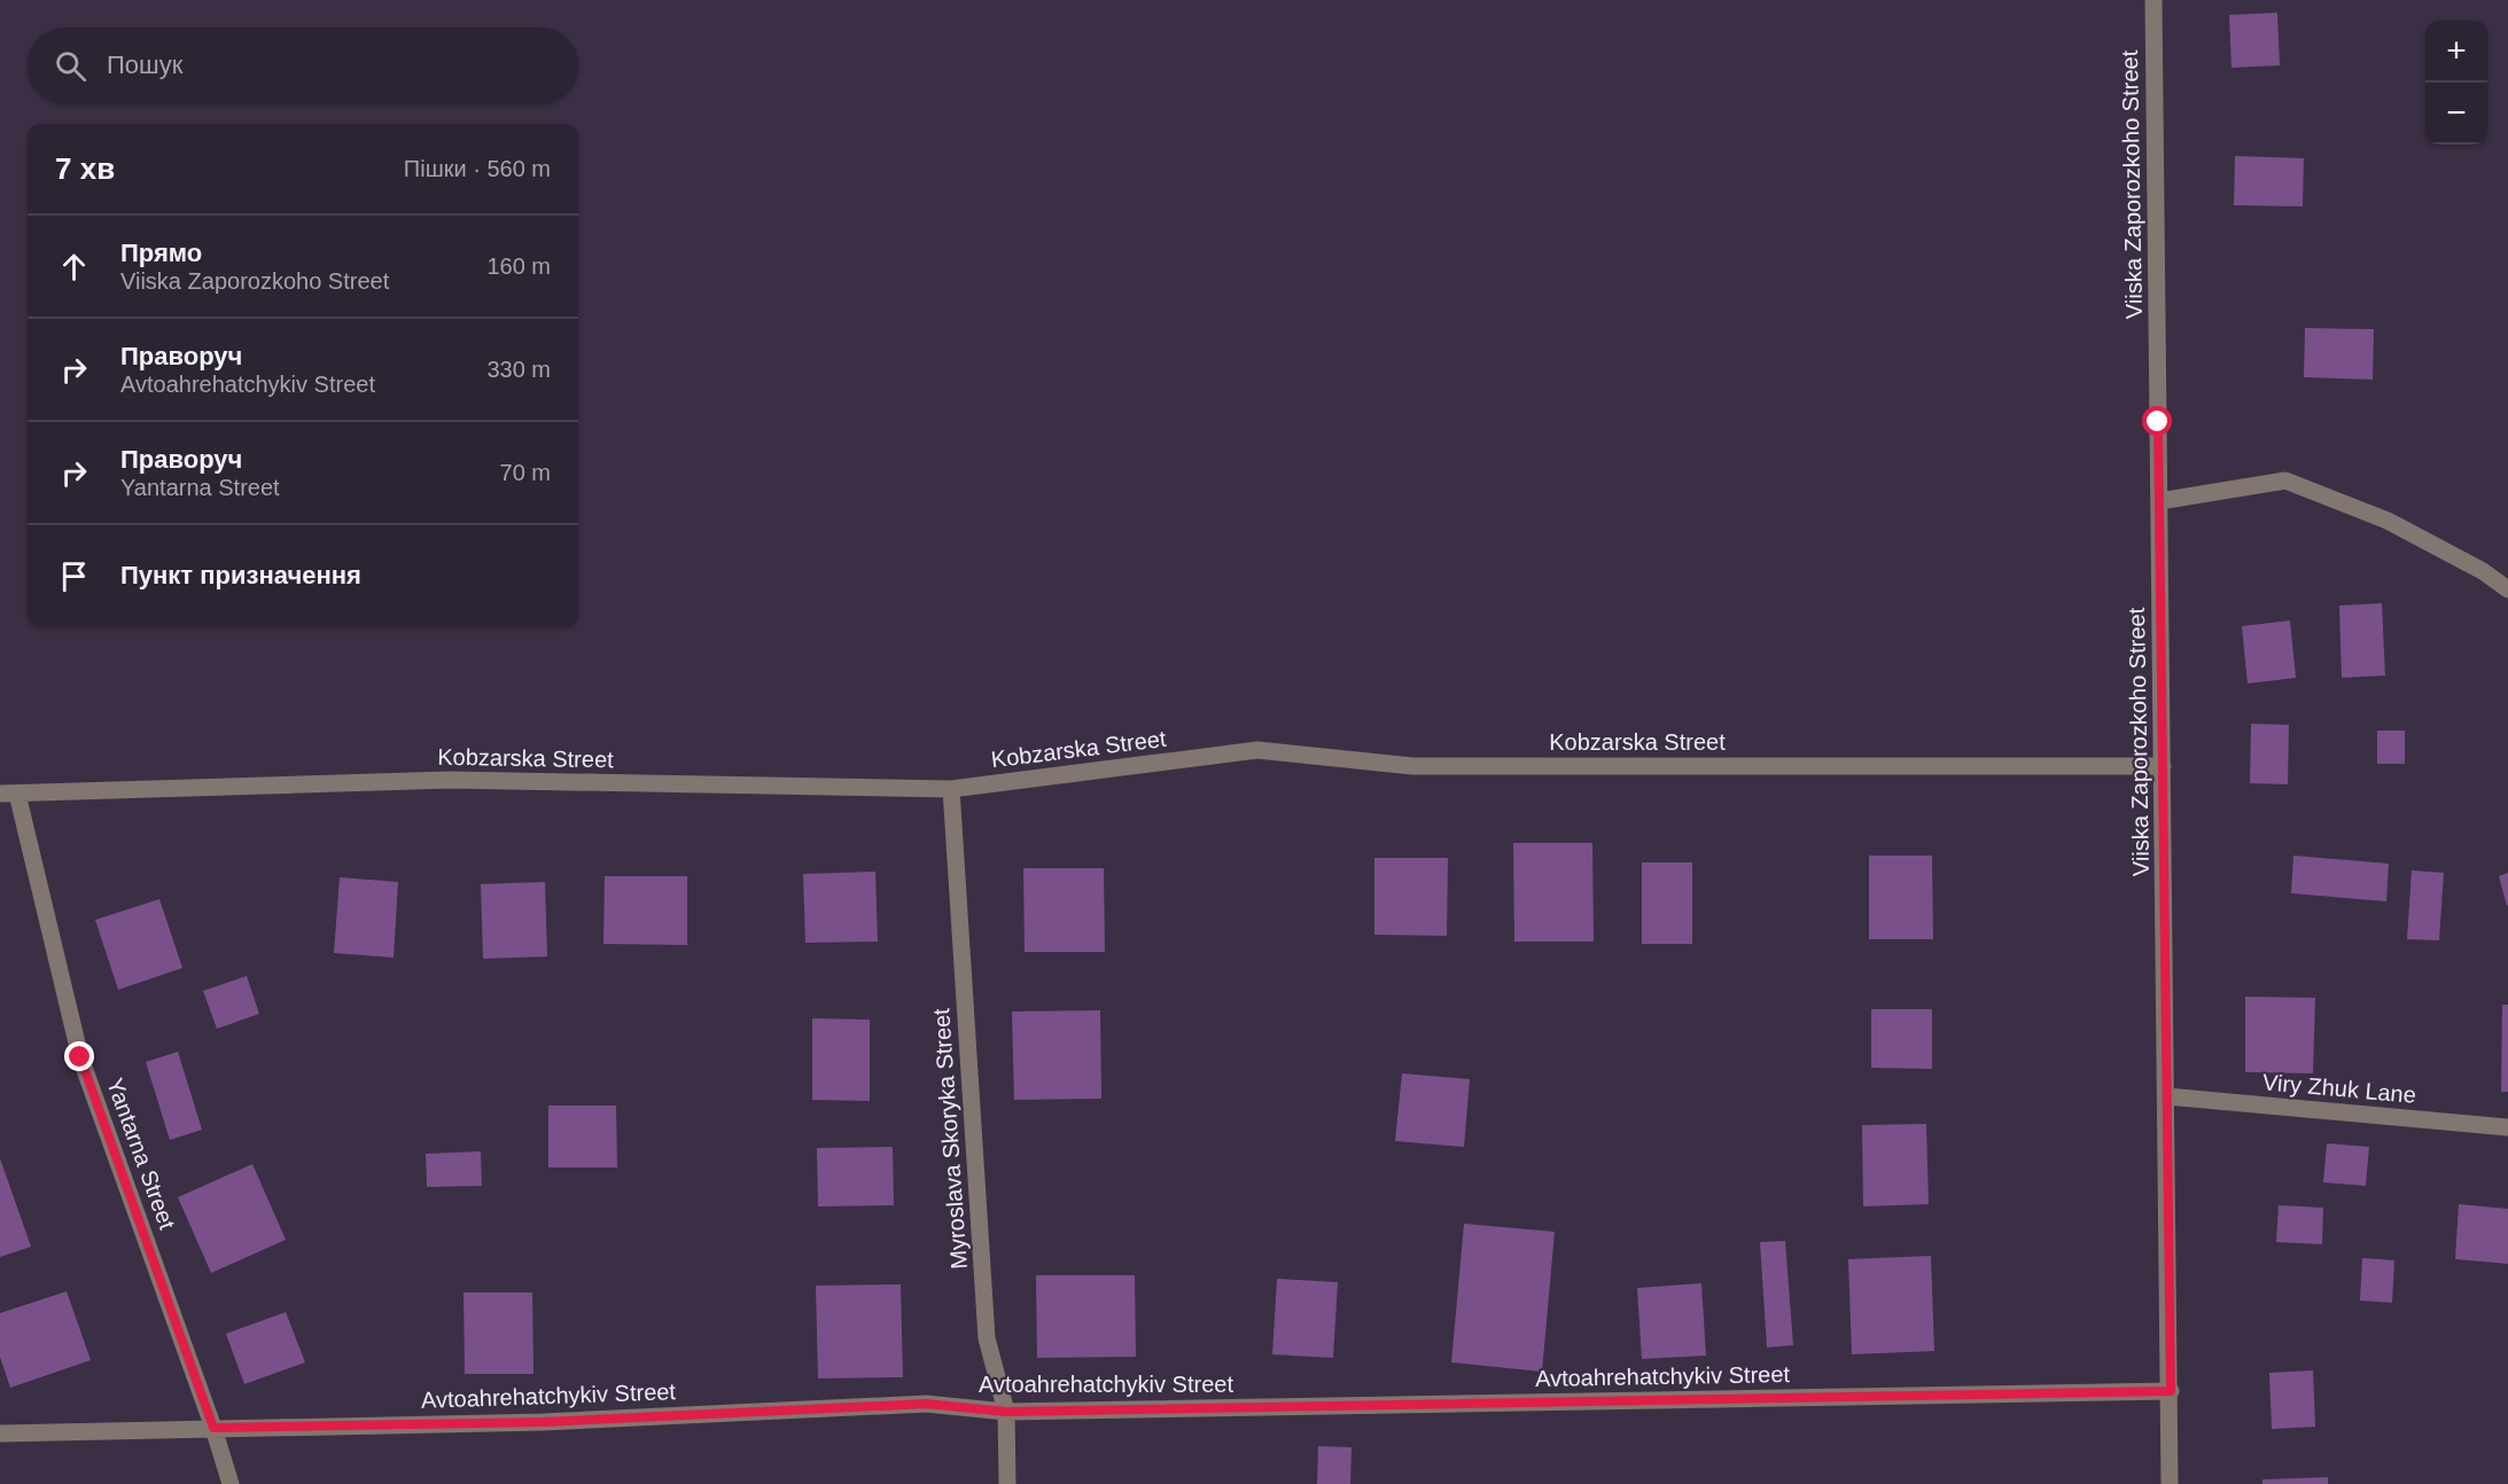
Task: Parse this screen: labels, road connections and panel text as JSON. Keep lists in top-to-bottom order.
{
  "streets": {
    "street": [
      "Viiska Zaporozkoho Street",
      "Kobzarska Street",
      "Viry Zhuk Lane",
      "Myroslava Skoryka Street",
      "Yantarna Street",
      "Avtoahrehatchykiv Street"
    ]
  },
  "crossings": [
    ["Viiska Zaporozkoho Street", "Kobzarska Street"],
    ["Viiska Zaporozkoho Street", "Viry Zhuk Lane"],
    ["Viiska Zaporozkoho Street", "Avtoahrehatchykiv Street"],
    ["Kobzarska Street", "Myroslava Skoryka Street"],
    ["Kobzarska Street", "Yantarna Street"],
    ["Myroslava Skoryka Street", "Avtoahrehatchykiv Street"],
    ["Yantarna Street", "Avtoahrehatchykiv Street"]
  ],
  "page": {
    "map_buttons": ["+", "−"],
    "search": "Пошук",
    "heading": ["7 хв", "Пішки · 560 m"],
    "list": [
      ["Прямо", "Viiska Zaporozkoho Street", "160 m"],
      ["Праворуч", "Avtoahrehatchykiv Street", "330 m"],
      ["Праворуч", "Yantarna Street", "70 m"],
      "Пункт призначення"
    ]
  }
}
